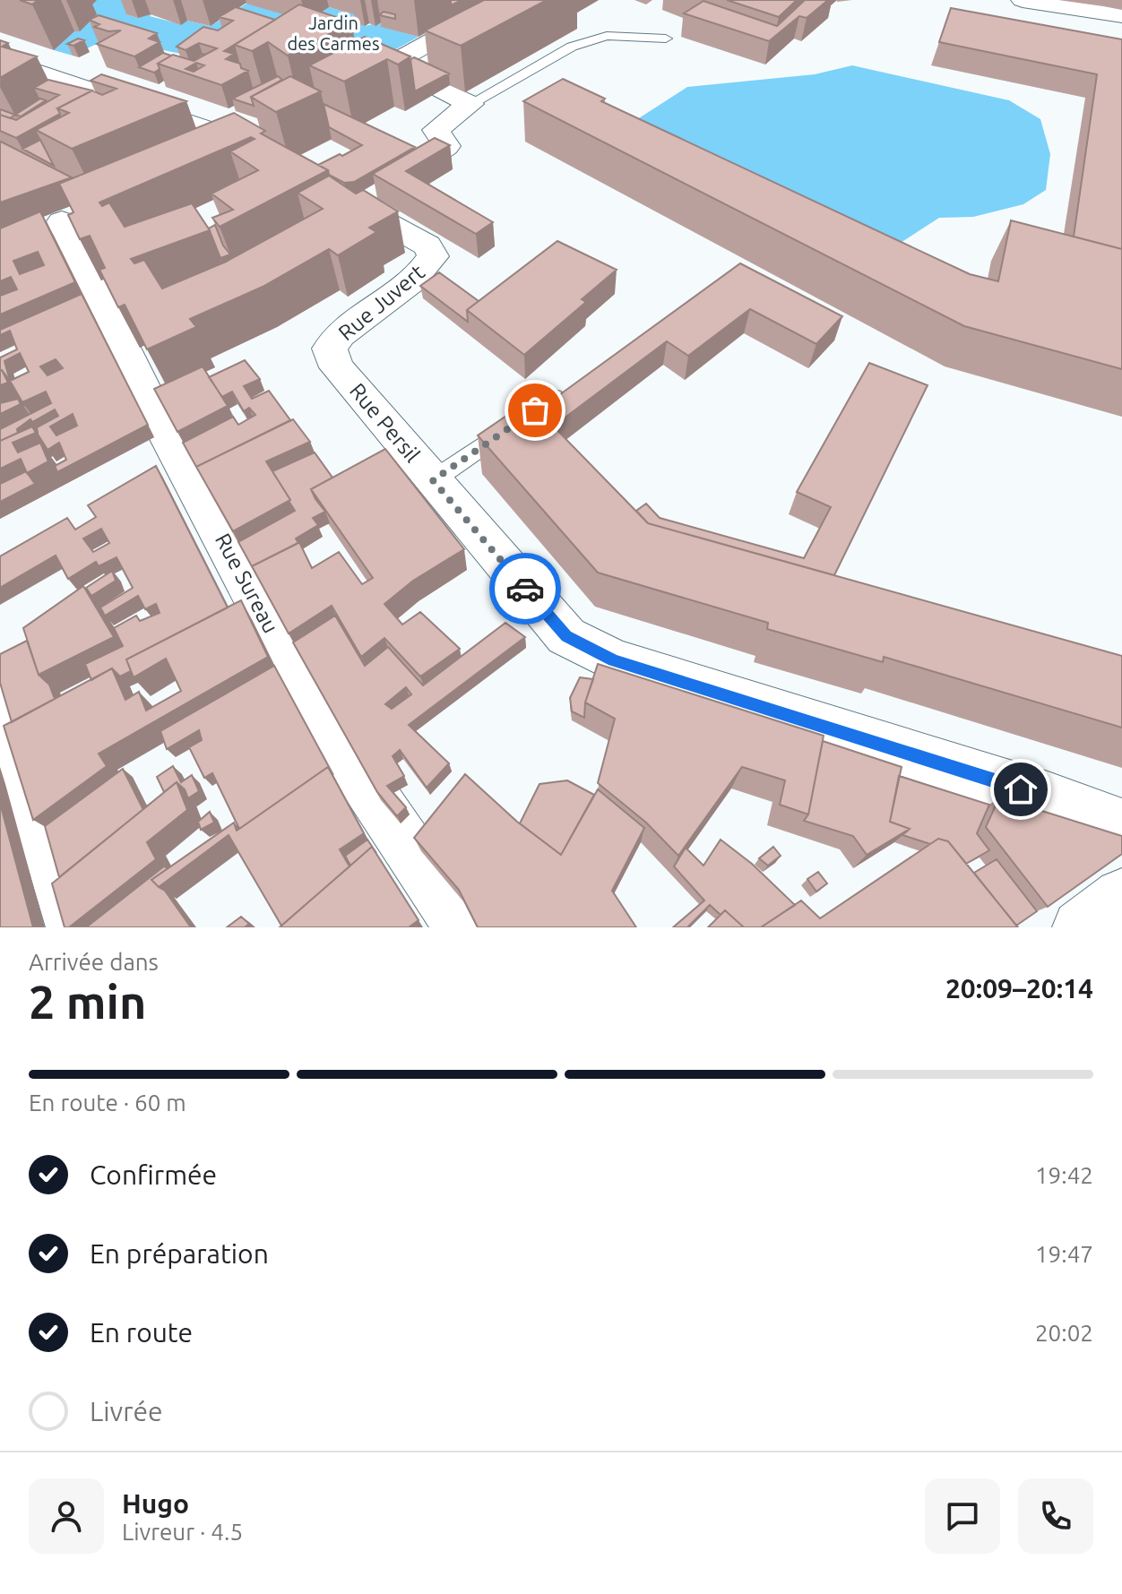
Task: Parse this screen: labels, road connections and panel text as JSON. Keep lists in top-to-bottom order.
{
  "streets": {
    "street": ["Rue Juvert", "Rue Persil", "Rue Sureau"]
  },
  "crossings": [
    ["Rue Juvert", "Rue Persil"]
  ],
  "parks": ["Jardin des Carmes"],
  "page": {
    "heading": ["2 min", "Arrivée dans", "20:09–20:14"],
    "panel": ["Hugo", "Livreur · 4.5"],
    "bar": "En route · 60 m",
    "list": [
      ["Confirmée", "19:42"],
      ["En préparation", "19:47"],
      ["En route", "20:02"],
      "Livrée"
    ]
  }
}
